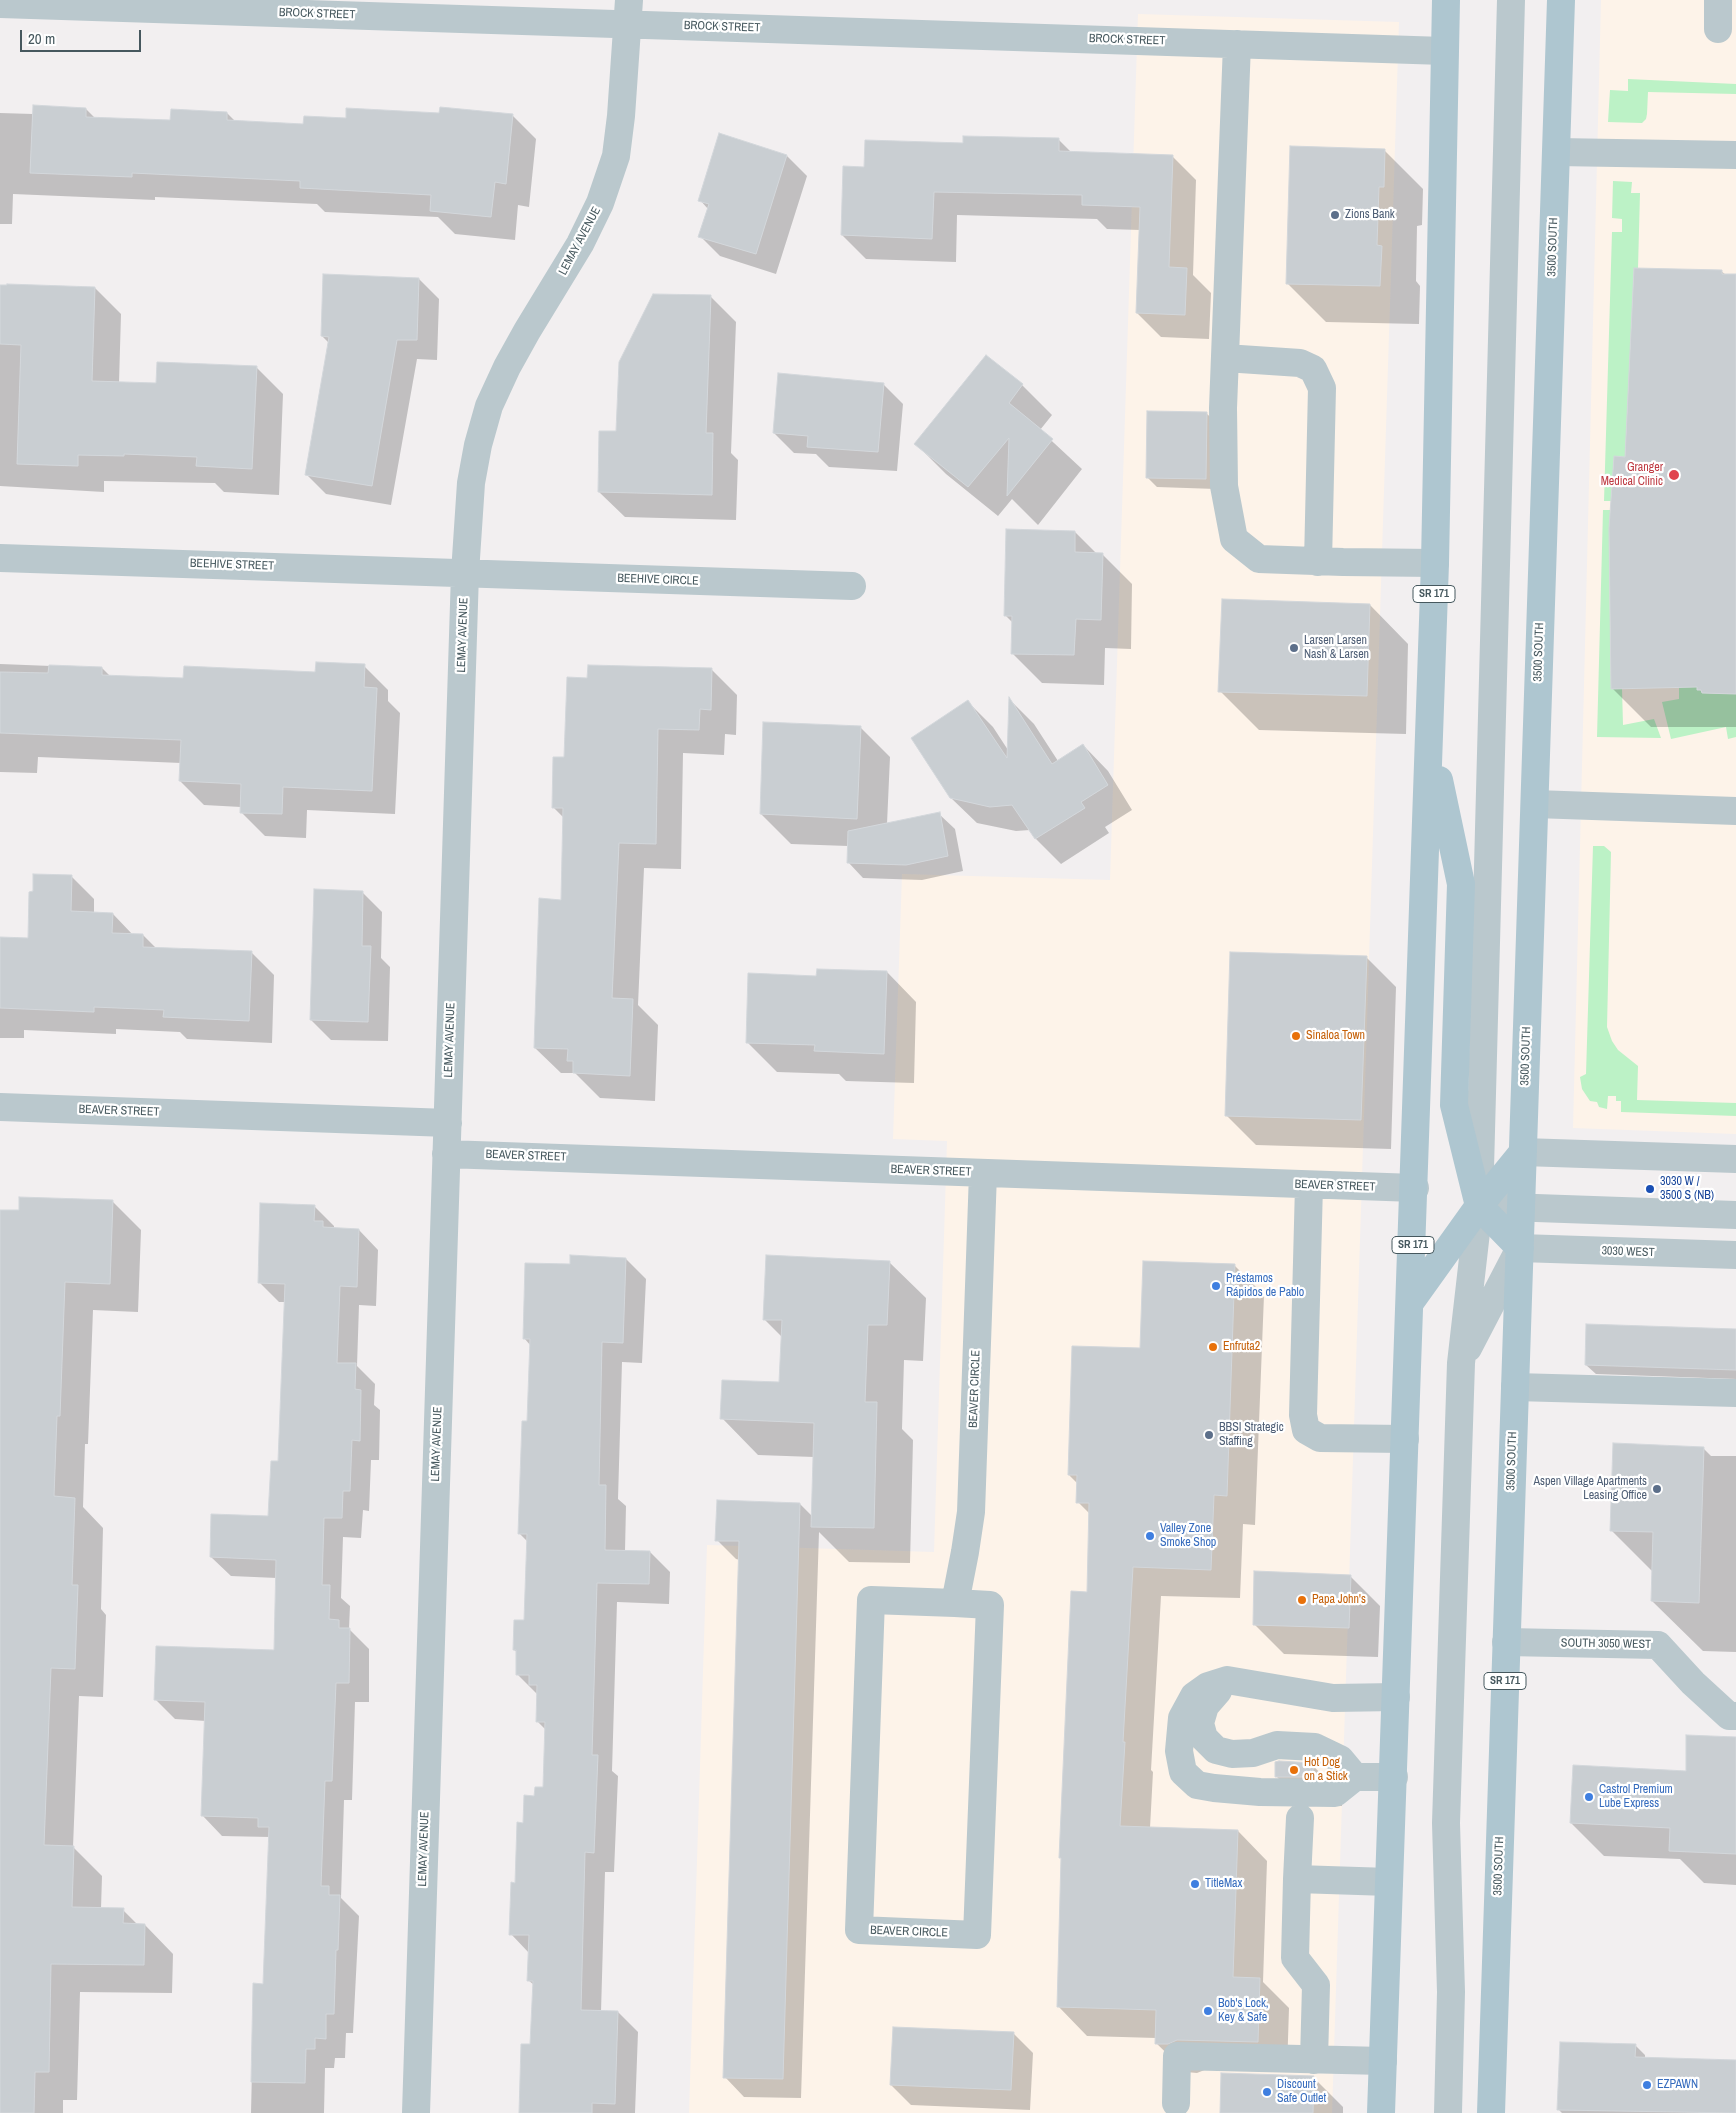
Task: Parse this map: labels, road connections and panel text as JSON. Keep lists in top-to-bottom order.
{
  "streets": {
    "main road": ["3500 SOUTH", "SR 171"],
    "street": [
      "BROCK STREET",
      "LEMAY AVENUE",
      "BEEHIVE STREET",
      "BEEHIVE CIRCLE",
      "BEAVER STREET",
      "3030 WEST",
      "BEAVER CIRCLE",
      "SOUTH 3050 WEST"
    ]
  },
  "crossings": [
    ["BROCK STREET", "LEMAY AVENUE"],
    ["BROCK STREET", "SR 171"],
    ["LEMAY AVENUE", "BEEHIVE STREET"],
    ["LEMAY AVENUE", "BEEHIVE CIRCLE"],
    ["LEMAY AVENUE", "BEAVER STREET"],
    ["3500 SOUTH", "3030 WEST"],
    ["3500 SOUTH", "SOUTH 3050 WEST"],
    ["BEEHIVE STREET", "BEEHIVE CIRCLE"],
    ["SR 171", "BEAVER STREET"],
    ["BEAVER STREET", "BEAVER CIRCLE"]
  ],
  "places": [
    "Zions Bank",
    "Granger Medical Clinic",
    "Larsen Larsen Nash & Larsen",
    "Sinaloa Town",
    "3030 W / 3500 S (NB)",
    "Préstamos Rápidos de Pablo",
    "Enfruta2",
    "BBSI Strategic Staffing",
    "Aspen Village Apartments Leasing Office",
    "Valley Zone Smoke Shop",
    "Papa John's",
    "Hot Dog on a Stick",
    "Castrol Premium Lube Express",
    "TitleMax",
    "Bob's Lock, Key & Safe",
    "EZPAWN",
    "Discount Safe Outlet"
  ],
  "scale_bar": "20 m"
}
